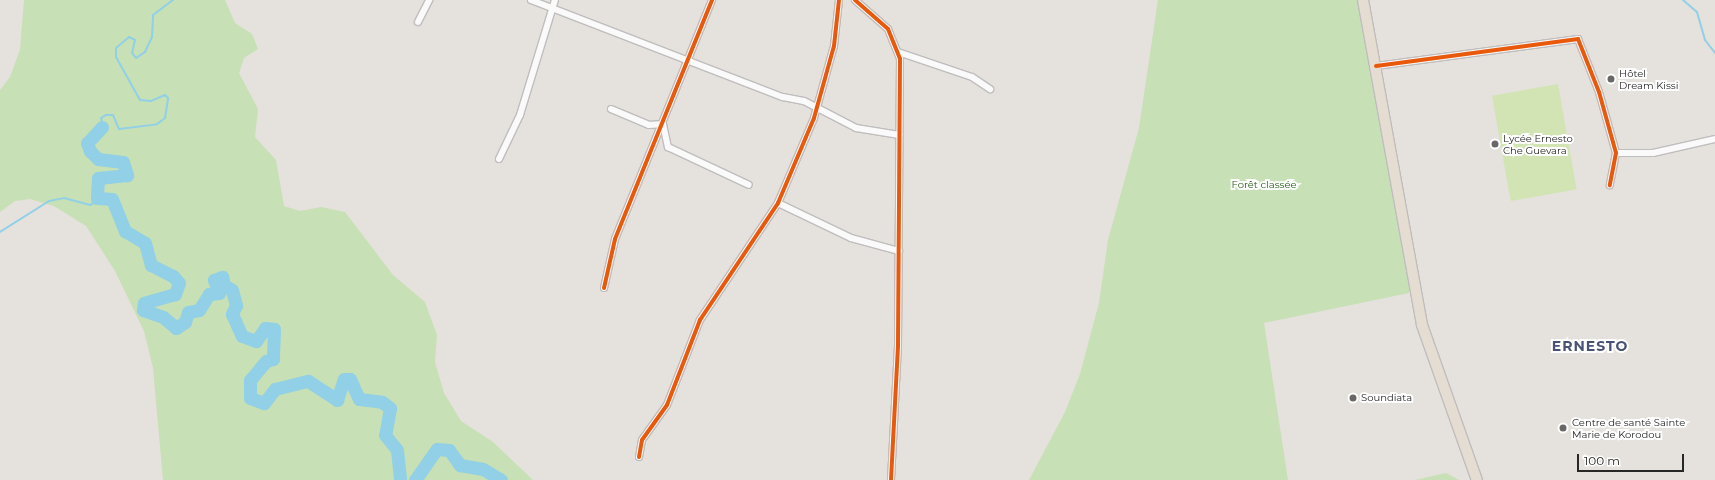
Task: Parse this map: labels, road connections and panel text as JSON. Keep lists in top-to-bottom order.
{
  "districts": ["ERNESTO"],
  "parks": ["Forêt classée"],
  "places": [
    "Hôtel Dream Kissi",
    "Lycée Ernesto Che Guevara",
    "Soundiata",
    "Centre de santé Sainte Marie de Korodou"
  ],
  "scale_bar": "100 m"
}
